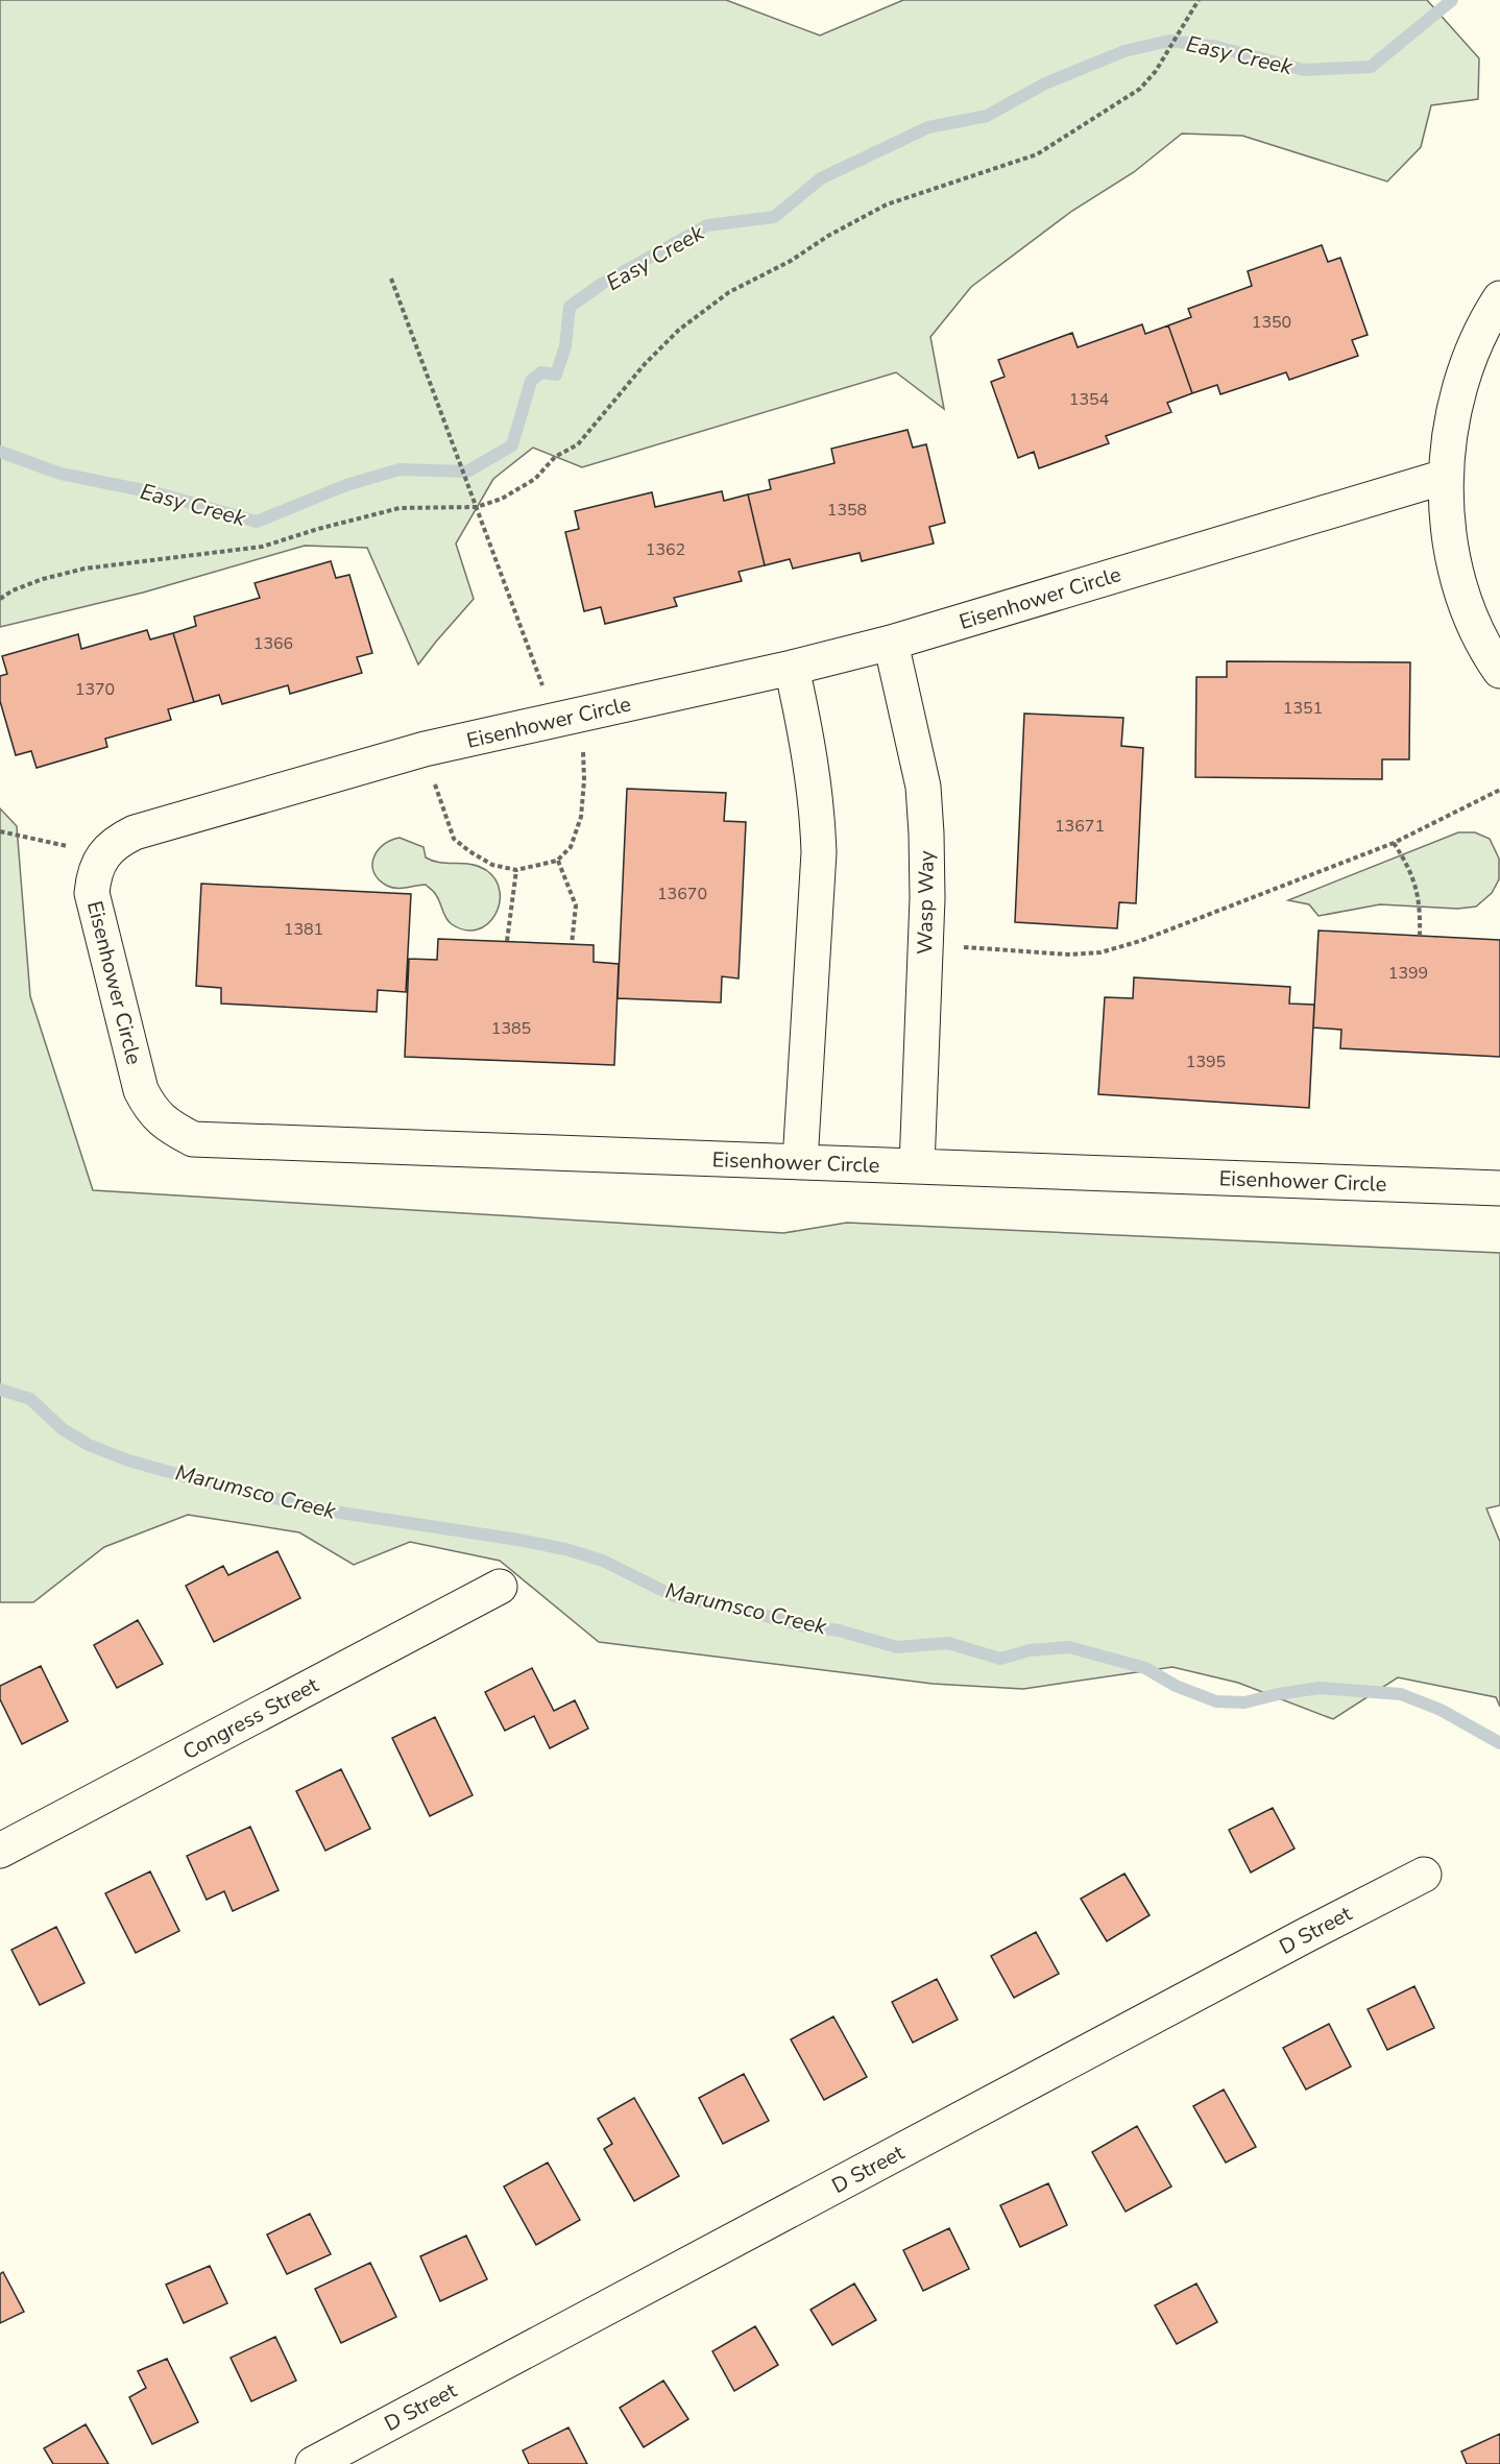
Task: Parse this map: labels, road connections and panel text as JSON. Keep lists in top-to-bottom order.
{
  "streets": {
    "street": [
      "Eisenhower Circle",
      "Wasp Way",
      "Congress Street",
      "D Street"
    ]
  },
  "crossings": [
    ["Eisenhower Circle", "Wasp Way"]
  ],
  "water": ["Easy Creek", "Marumsco Creek"],
  "house_numbers": [
    "1350",
    "1354",
    "1358",
    "1362",
    "1366",
    "1370",
    "1351",
    "13671",
    "13670",
    "1381",
    "1399",
    "1385",
    "1395"
  ]
}
